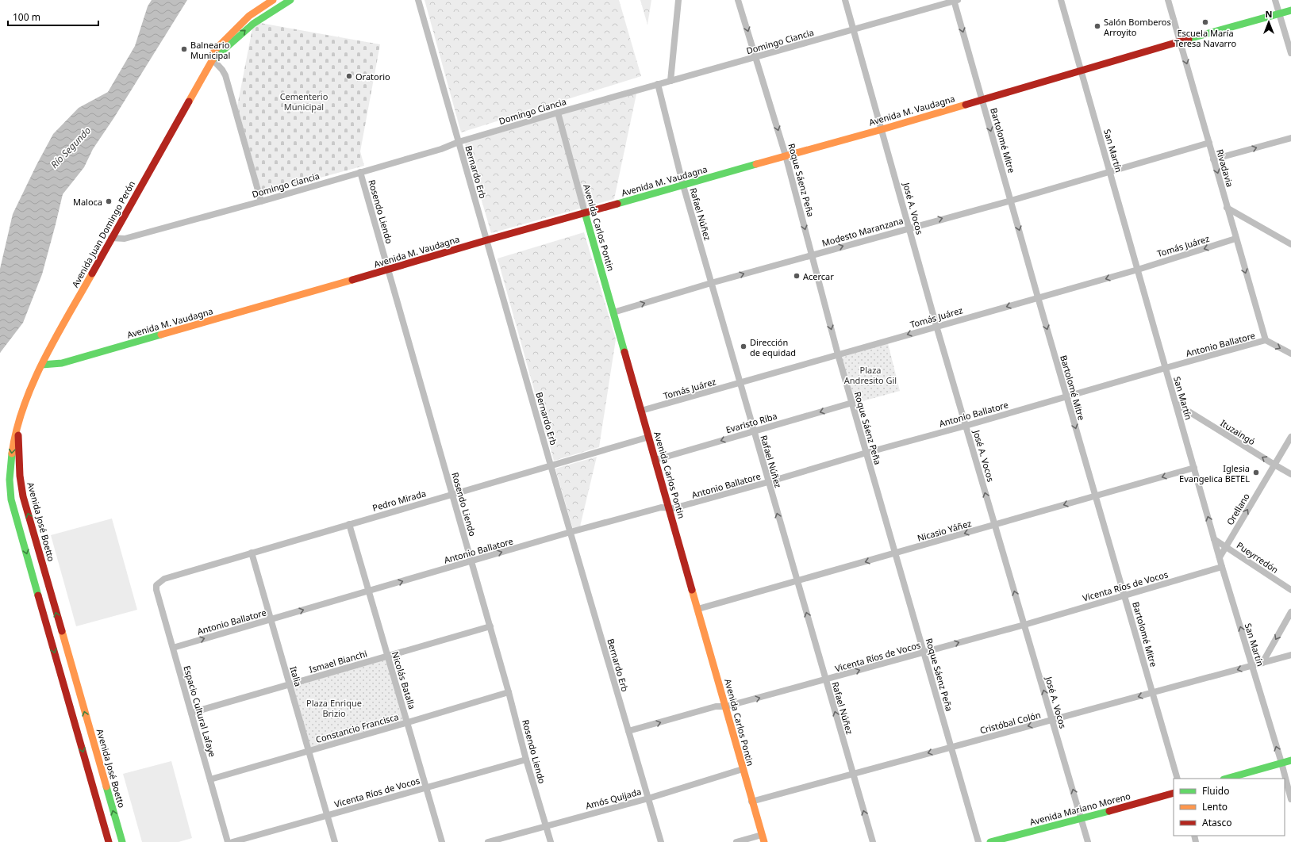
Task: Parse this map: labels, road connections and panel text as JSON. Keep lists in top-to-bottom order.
{
  "streets": {
    "main road": [
      "Avenida M. Vaudagna",
      "Avenida Carlos Pontin",
      "Avenida Juan Domingo Perón",
      "Avenida José Boetto",
      "Avenida Mariano Moreno"
    ],
    "street": [
      "Domingo Ciancia",
      "Bartolomé Mitre",
      "San Martín",
      "Rivadavia",
      "Bernardo Erb",
      "Roque Sáenz Peña",
      "José A. Vocos",
      "Rosendo Liendo",
      "Rafael Núñez",
      "Modesto Maranzana",
      "Tomás Juárez",
      "Antonio Ballatore",
      "Evaristo Riba",
      "Ituzaingó",
      "Pedro Mirada",
      "Orellano",
      "Nicasio Yáñez",
      "Pueyrredón",
      "Vicenta Ríos de Vocos",
      "Ismael Bianchi",
      "Italia",
      "Nicolás Batalla",
      "Espacio Cultural Lafaye",
      "Cristóbal Colón",
      "Constancio Francisca",
      "Amós Quijada"
    ]
  },
  "crossings": [
    ["Domingo Ciancia", "Bartolomé Mitre"],
    ["Domingo Ciancia", "Bernardo Erb"],
    ["Domingo Ciancia", "Roque Sáenz Peña"],
    ["Domingo Ciancia", "José A. Vocos"],
    ["Domingo Ciancia", "Rosendo Liendo"],
    ["Domingo Ciancia", "Rafael Núñez"],
    ["Domingo Ciancia", "Avenida Carlos Pontin"],
    ["Domingo Ciancia", "Avenida Juan Domingo Perón"],
    ["Avenida M. Vaudagna", "Bartolomé Mitre"],
    ["Avenida M. Vaudagna", "San Martín"],
    ["Avenida M. Vaudagna", "Rivadavia"],
    ["Avenida M. Vaudagna", "Bernardo Erb"],
    ["Avenida M. Vaudagna", "Roque Sáenz Peña"],
    ["Avenida M. Vaudagna", "José A. Vocos"],
    ["Avenida M. Vaudagna", "Rosendo Liendo"],
    ["Avenida M. Vaudagna", "Rafael Núñez"],
    ["Avenida M. Vaudagna", "Avenida Carlos Pontin"],
    ["Avenida M. Vaudagna", "Avenida Juan Domingo Perón"],
    ["Bartolomé Mitre", "Modesto Maranzana"],
    ["Bartolomé Mitre", "Tomás Juárez"],
    ["Bartolomé Mitre", "Antonio Ballatore"],
    ["Bartolomé Mitre", "Nicasio Yáñez"],
    ["Bartolomé Mitre", "Vicenta Ríos de Vocos"],
    ["Bartolomé Mitre", "Cristóbal Colón"],
    ["San Martín", "Modesto Maranzana"],
    ["San Martín", "Tomás Juárez"],
    ["San Martín", "Antonio Ballatore"],
    ["San Martín", "Ituzaingó"],
    ["San Martín", "Orellano"],
    ["San Martín", "Nicasio Yáñez"],
    ["San Martín", "Pueyrredón"],
    ["San Martín", "Vicenta Ríos de Vocos"],
    ["San Martín", "Cristóbal Colón"],
    ["Rivadavia", "Modesto Maranzana"],
    ["Rivadavia", "Tomás Juárez"],
    ["Rivadavia", "Antonio Ballatore"],
    ["Bernardo Erb", "Antonio Ballatore"],
    ["Bernardo Erb", "Pedro Mirada"],
    ["Bernardo Erb", "Vicenta Ríos de Vocos"],
    ["Bernardo Erb", "Amós Quijada"],
    ["Roque Sáenz Peña", "Modesto Maranzana"],
    ["Roque Sáenz Peña", "Tomás Juárez"],
    ["Roque Sáenz Peña", "Antonio Ballatore"],
    ["Roque Sáenz Peña", "Evaristo Riba"],
    ["Roque Sáenz Peña", "Nicasio Yáñez"],
    ["Roque Sáenz Peña", "Vicenta Ríos de Vocos"],
    ["Roque Sáenz Peña", "Cristóbal Colón"],
    ["José A. Vocos", "Modesto Maranzana"],
    ["José A. Vocos", "Tomás Juárez"],
    ["José A. Vocos", "Antonio Ballatore"],
    ["José A. Vocos", "Nicasio Yáñez"],
    ["José A. Vocos", "Vicenta Ríos de Vocos"],
    ["José A. Vocos", "Cristóbal Colón"],
    ["José A. Vocos", "Avenida Mariano Moreno"],
    ["Rosendo Liendo", "Antonio Ballatore"],
    ["Rosendo Liendo", "Pedro Mirada"],
    ["Rosendo Liendo", "Vicenta Ríos de Vocos"],
    ["Rosendo Liendo", "Ismael Bianchi"],
    ["Rosendo Liendo", "Constancio Francisca"],
    ["Rosendo Liendo", "Amós Quijada"],
    ["Rafael Núñez", "Modesto Maranzana"],
    ["Rafael Núñez", "Tomás Juárez"],
    ["Rafael Núñez", "Antonio Ballatore"],
    ["Rafael Núñez", "Evaristo Riba"],
    ["Rafael Núñez", "Nicasio Yáñez"],
    ["Rafael Núñez", "Vicenta Ríos de Vocos"],
    ["Rafael Núñez", "Cristóbal Colón"],
    ["Avenida Carlos Pontin", "Modesto Maranzana"],
    ["Avenida Carlos Pontin", "Tomás Juárez"],
    ["Avenida Carlos Pontin", "Antonio Ballatore"],
    ["Avenida Carlos Pontin", "Evaristo Riba"],
    ["Avenida Carlos Pontin", "Pedro Mirada"],
    ["Avenida Carlos Pontin", "Nicasio Yáñez"],
    ["Avenida Carlos Pontin", "Vicenta Ríos de Vocos"],
    ["Avenida Carlos Pontin", "Cristóbal Colón"],
    ["Avenida Carlos Pontin", "Amós Quijada"],
    ["Avenida Juan Domingo Perón", "Avenida José Boetto"],
    ["Antonio Ballatore", "Italia"],
    ["Antonio Ballatore", "Nicolás Batalla"],
    ["Antonio Ballatore", "Espacio Cultural Lafaye"],
    ["Ituzaingó", "Orellano"],
    ["Pedro Mirada", "Italia"],
    ["Pedro Mirada", "Nicolás Batalla"],
    ["Pedro Mirada", "Espacio Cultural Lafaye"],
    ["Orellano", "Pueyrredón"],
    ["Vicenta Ríos de Vocos", "Italia"],
    ["Vicenta Ríos de Vocos", "Nicolás Batalla"],
    ["Ismael Bianchi", "Italia"],
    ["Ismael Bianchi", "Nicolás Batalla"],
    ["Ismael Bianchi", "Espacio Cultural Lafaye"],
    ["Italia", "Constancio Francisca"],
    ["Nicolás Batalla", "Constancio Francisca"],
    ["Espacio Cultural Lafaye", "Constancio Francisca"]
  ],
  "one_way": [
    "Bartolomé Mitre",
    "Rivadavia",
    "Roque Sáenz Peña",
    "José A. Vocos",
    "Rafael Núñez",
    "Modesto Maranzana",
    "Tomás Juárez",
    "Antonio Ballatore",
    "Evaristo Riba",
    "Ituzaingó",
    "Orellano",
    "Nicasio Yáñez",
    "Vicenta Ríos de Vocos",
    "Cristóbal Colón"
  ],
  "water": ["Río Segundo"],
  "parks": ["Cementerio Municipal", "Plaza Andresito Gil", "Plaza Enrique Brizio"],
  "places": [
    "Escuela María Teresa Navarro",
    "Salón Bomberos Arroyito",
    "Balneario Municipal",
    "Oratorio",
    "Maloca",
    "Acercar",
    "Dirección de equidad",
    "Iglesia Evangelica BETEL"
  ],
  "legend": ["Fluido", "Lento", "Atasco"],
  "scale_bar": "100 m",
  "north": "top"
}
